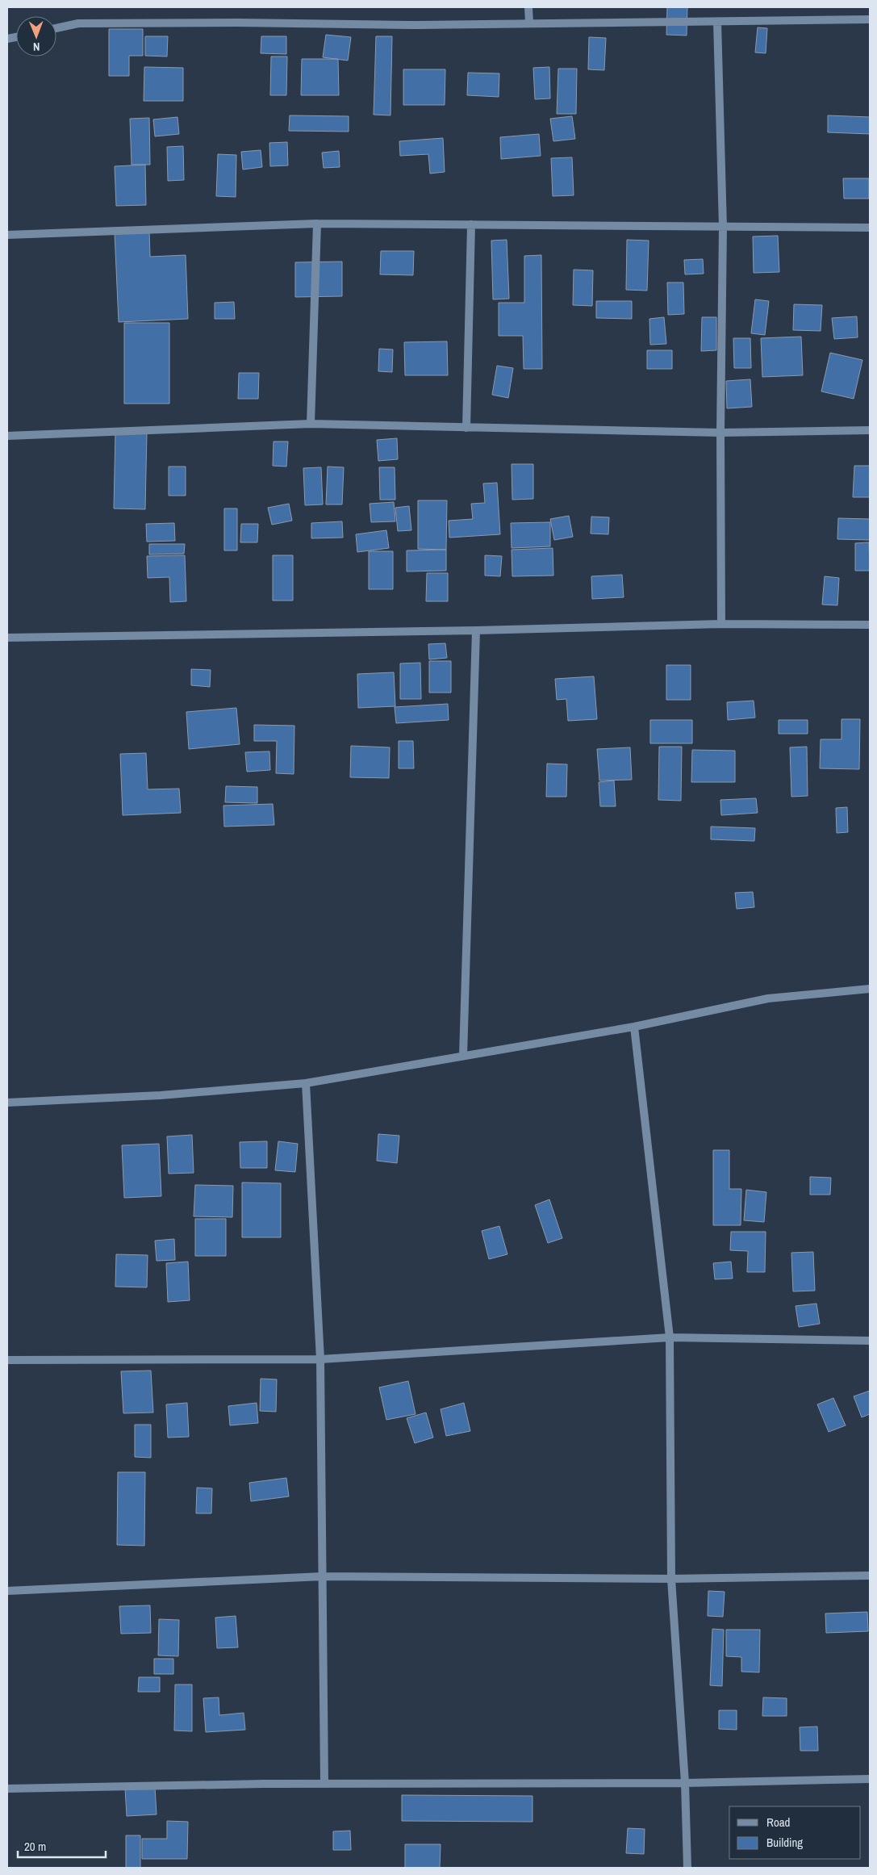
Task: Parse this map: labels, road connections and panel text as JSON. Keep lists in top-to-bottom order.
{
  "legend": ["Road", "Building"],
  "scale_bar": "20 m",
  "north": "bottom"
}
